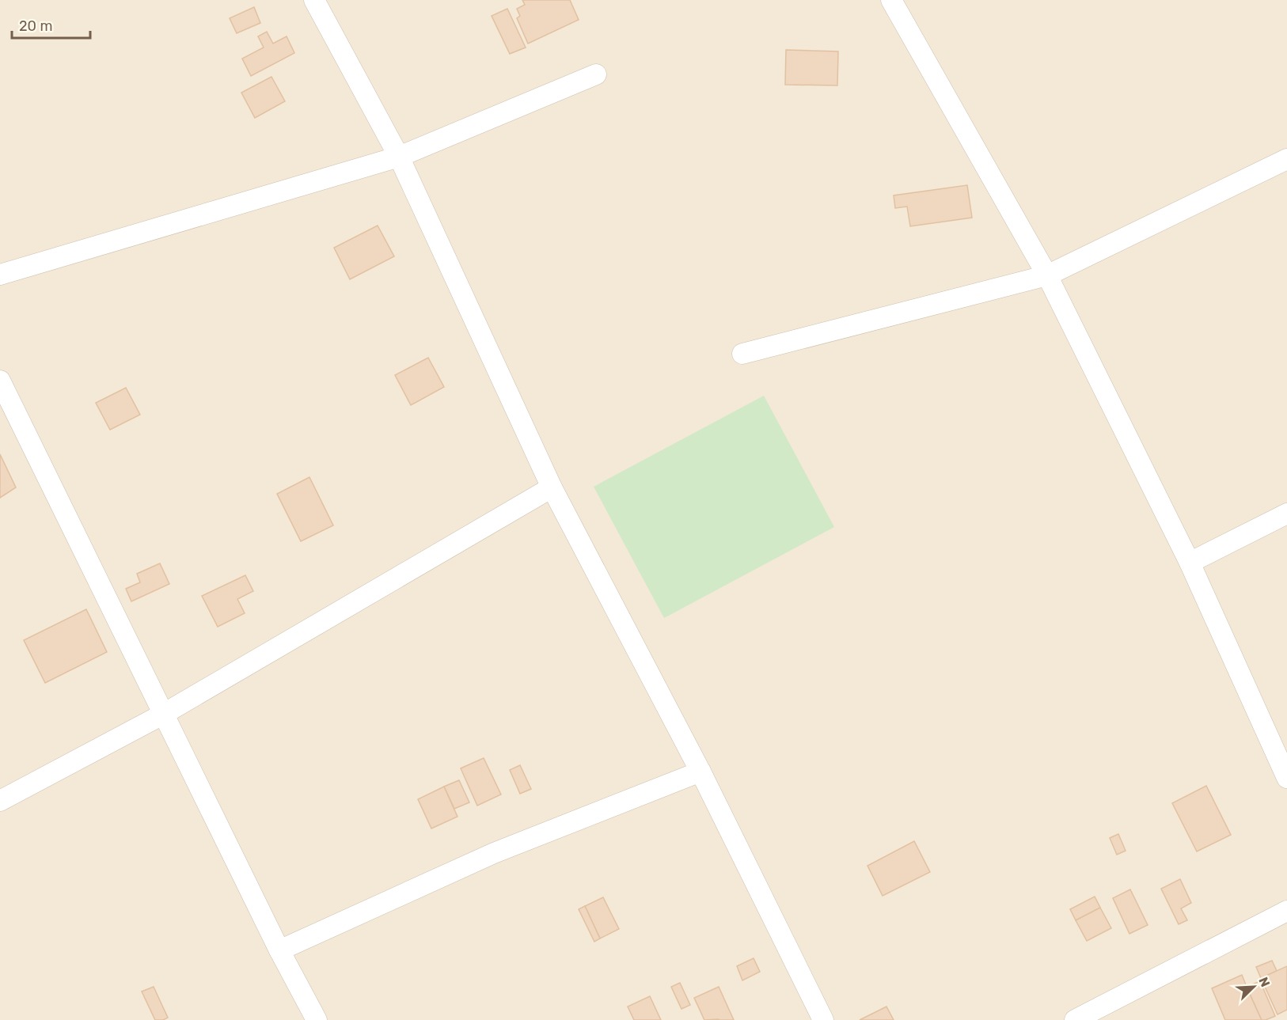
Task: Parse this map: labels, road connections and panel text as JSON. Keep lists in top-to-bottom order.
{
  "scale_bar": "20 m",
  "north": "top right"
}
